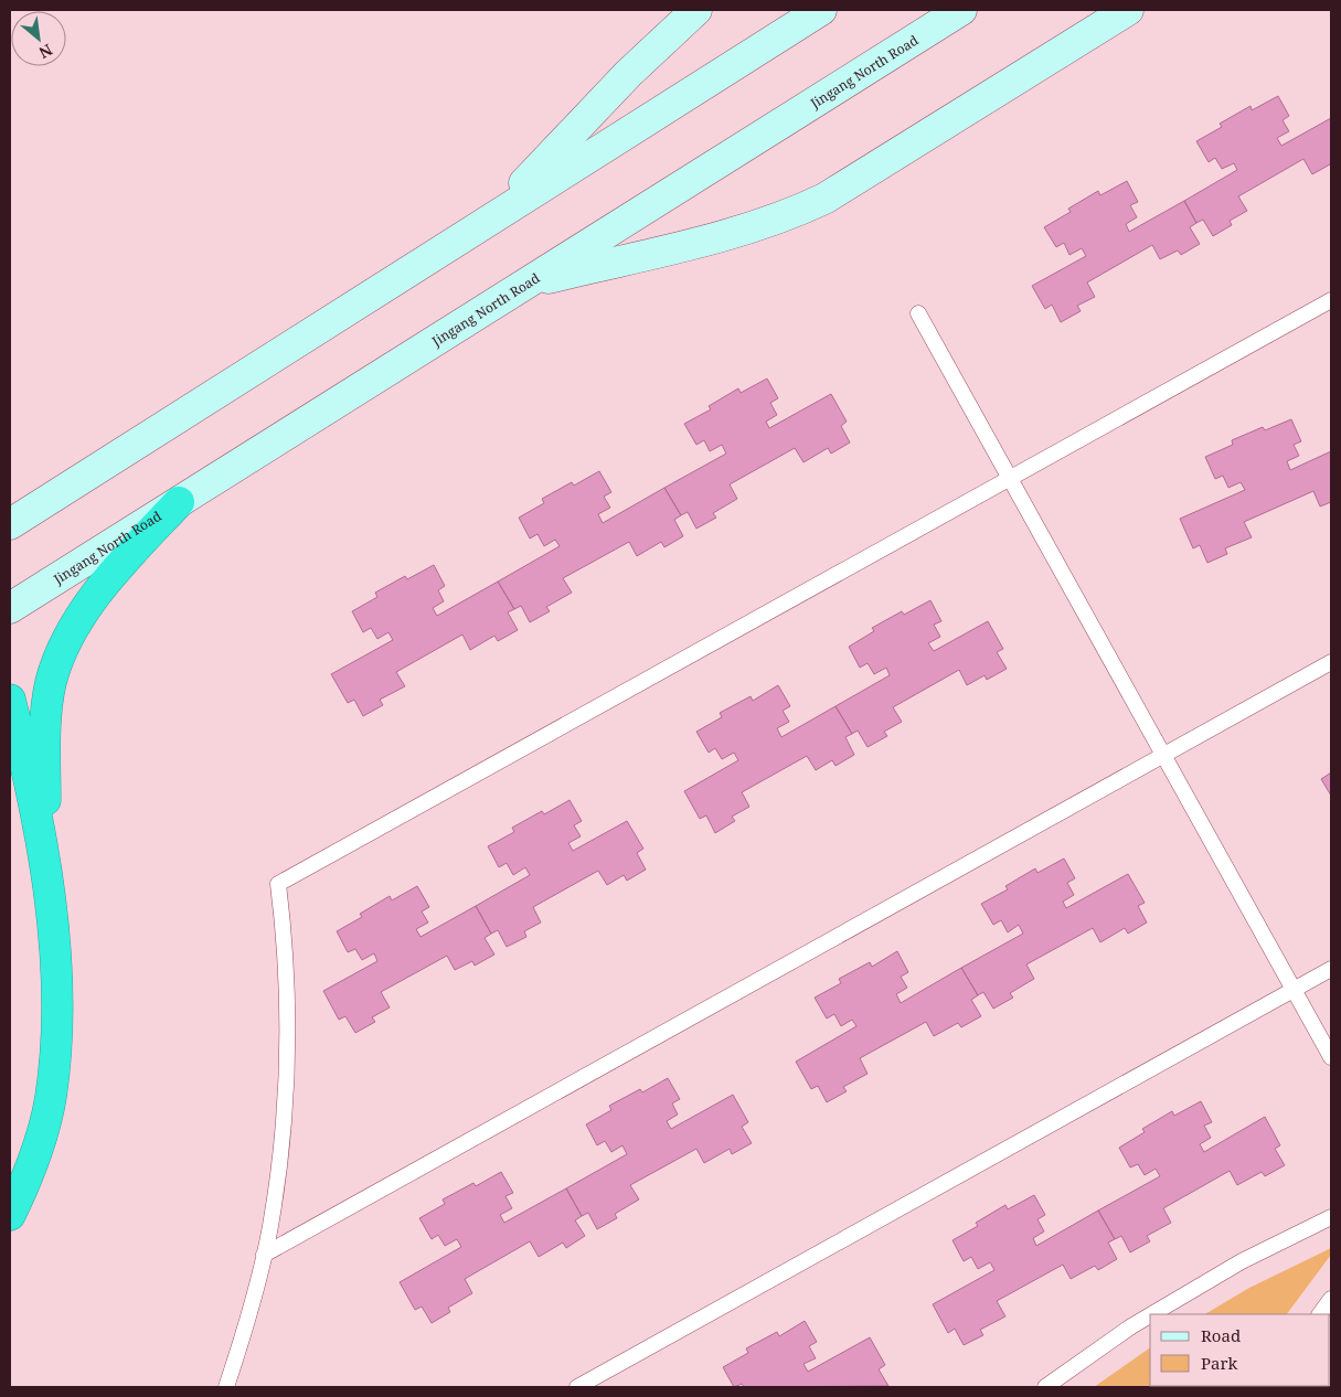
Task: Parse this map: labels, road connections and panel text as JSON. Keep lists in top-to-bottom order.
{
  "streets": {
    "main road": ["Jingang North Road"]
  },
  "legend": ["Road", "Park"],
  "north": "bottom right"
}
